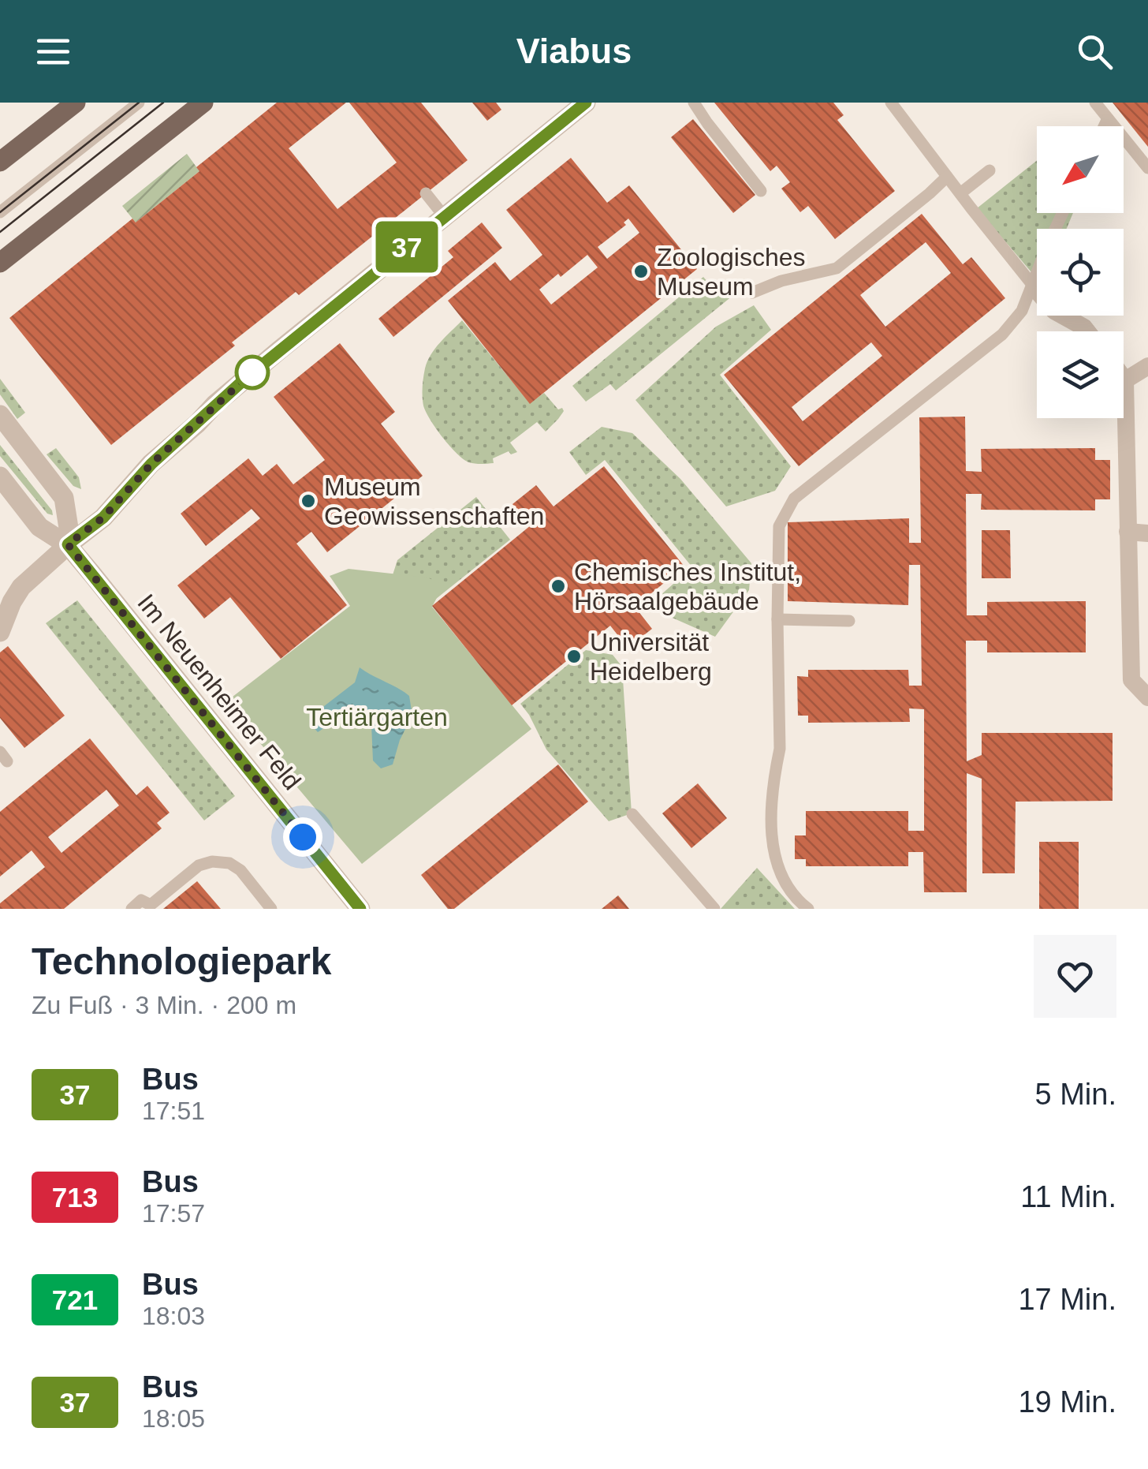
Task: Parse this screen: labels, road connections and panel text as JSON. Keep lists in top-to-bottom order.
{
  "streets": {
    "street": ["Im Neuenheimer Feld"]
  },
  "parks": ["Tertiärgarten"],
  "places": [
    "Zoologisches Museum",
    "Museum Geowissenschaften",
    "Chemisches Institut, Hörsaalgebäude",
    "Universität Heidelberg"
  ],
  "lines": ["bus line 37"],
  "north": "bottom left",
  "page": {
    "header": "Viabus",
    "on_map": "37",
    "heading": ["Technologiepark", "Zu Fuß · 3 Min. · 200 m"],
    "list": [
      {
        "mark": "37",
        "name": "Bus",
        "note": "17:51",
        "value": "5 Min."
      },
      {
        "mark": "713",
        "name": "Bus",
        "note": "17:57",
        "value": "11 Min."
      },
      {
        "mark": "721",
        "name": "Bus",
        "note": "18:03",
        "value": "17 Min."
      },
      {
        "mark": "37",
        "name": "Bus",
        "note": "18:05",
        "value": "19 Min."
      }
    ]
  }
}
